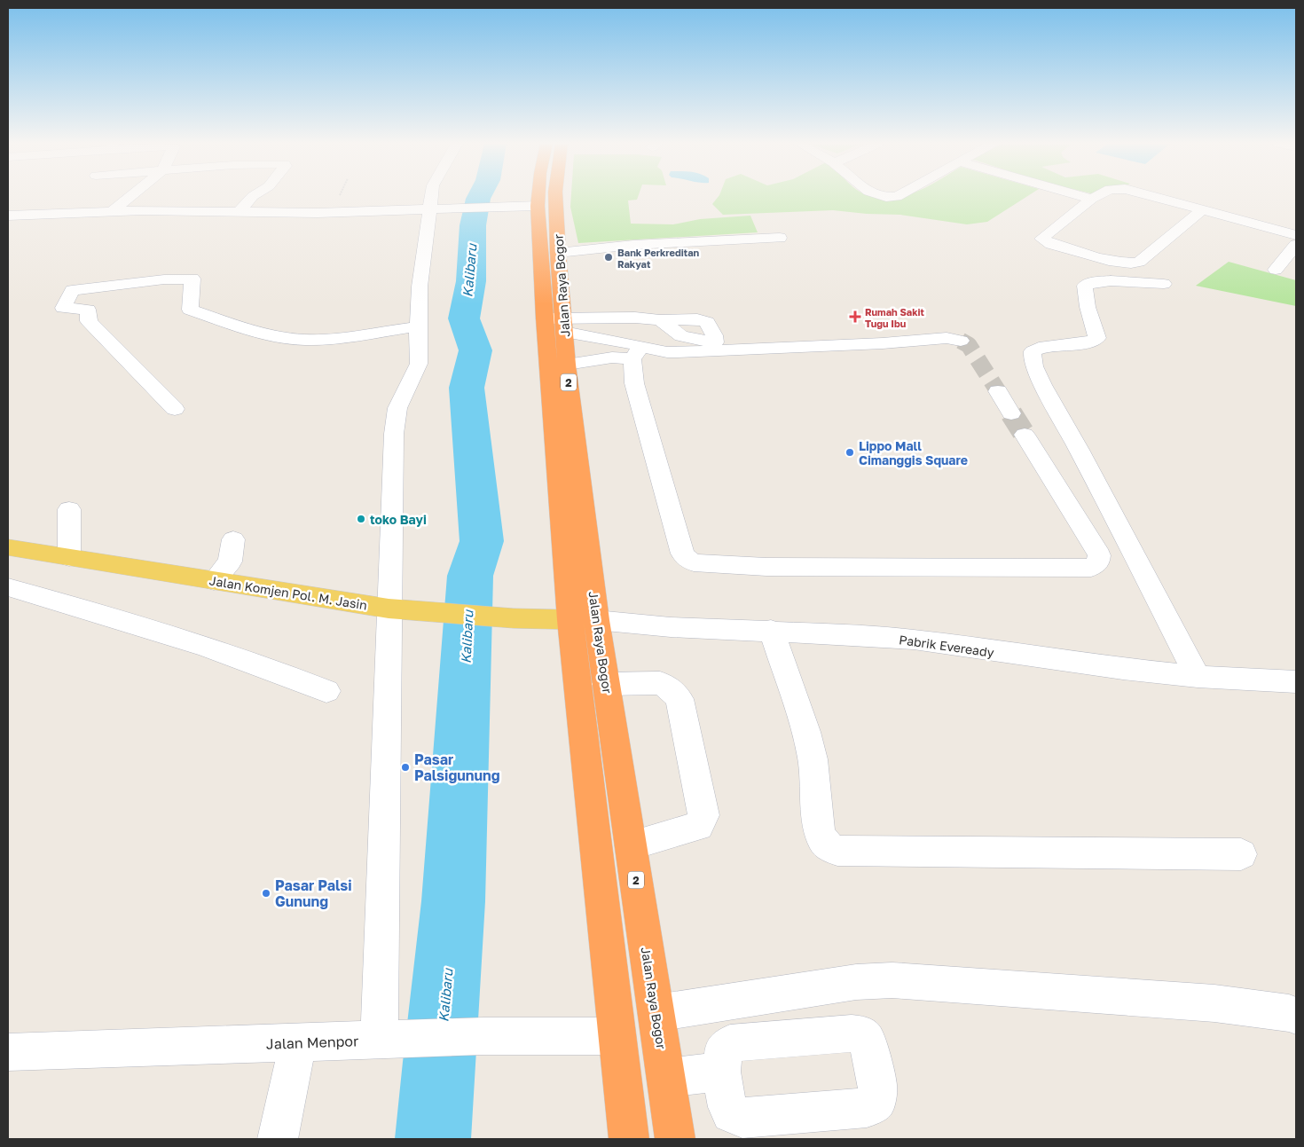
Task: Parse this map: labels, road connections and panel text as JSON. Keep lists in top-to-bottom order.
{
  "streets": {
    "highway": ["Jalan Raya Bogor", "2"],
    "main road": ["Jalan Komjen Pol. M. Jasin"],
    "street": ["Pabrik Eveready", "Jalan Menpor"]
  },
  "crossings": [
    ["Jalan Raya Bogor", "Jalan Komjen Pol. M. Jasin"],
    ["Jalan Raya Bogor", "Pabrik Eveready"],
    ["Jalan Raya Bogor", "Jalan Menpor"],
    ["Jalan Komjen Pol. M. Jasin", "Pabrik Eveready"]
  ],
  "water": ["Kalibaru"],
  "places": {
    "other": [
      "Bank Perkreditan Rakyat",
      "Lippo Mall Cimanggis Square",
      "toko Bayi",
      "Pasar Palsigunung",
      "Pasar Palsi Gunung"
    ],
    "health": ["Rumah Sakit Tugu Ibu"]
  }
}
